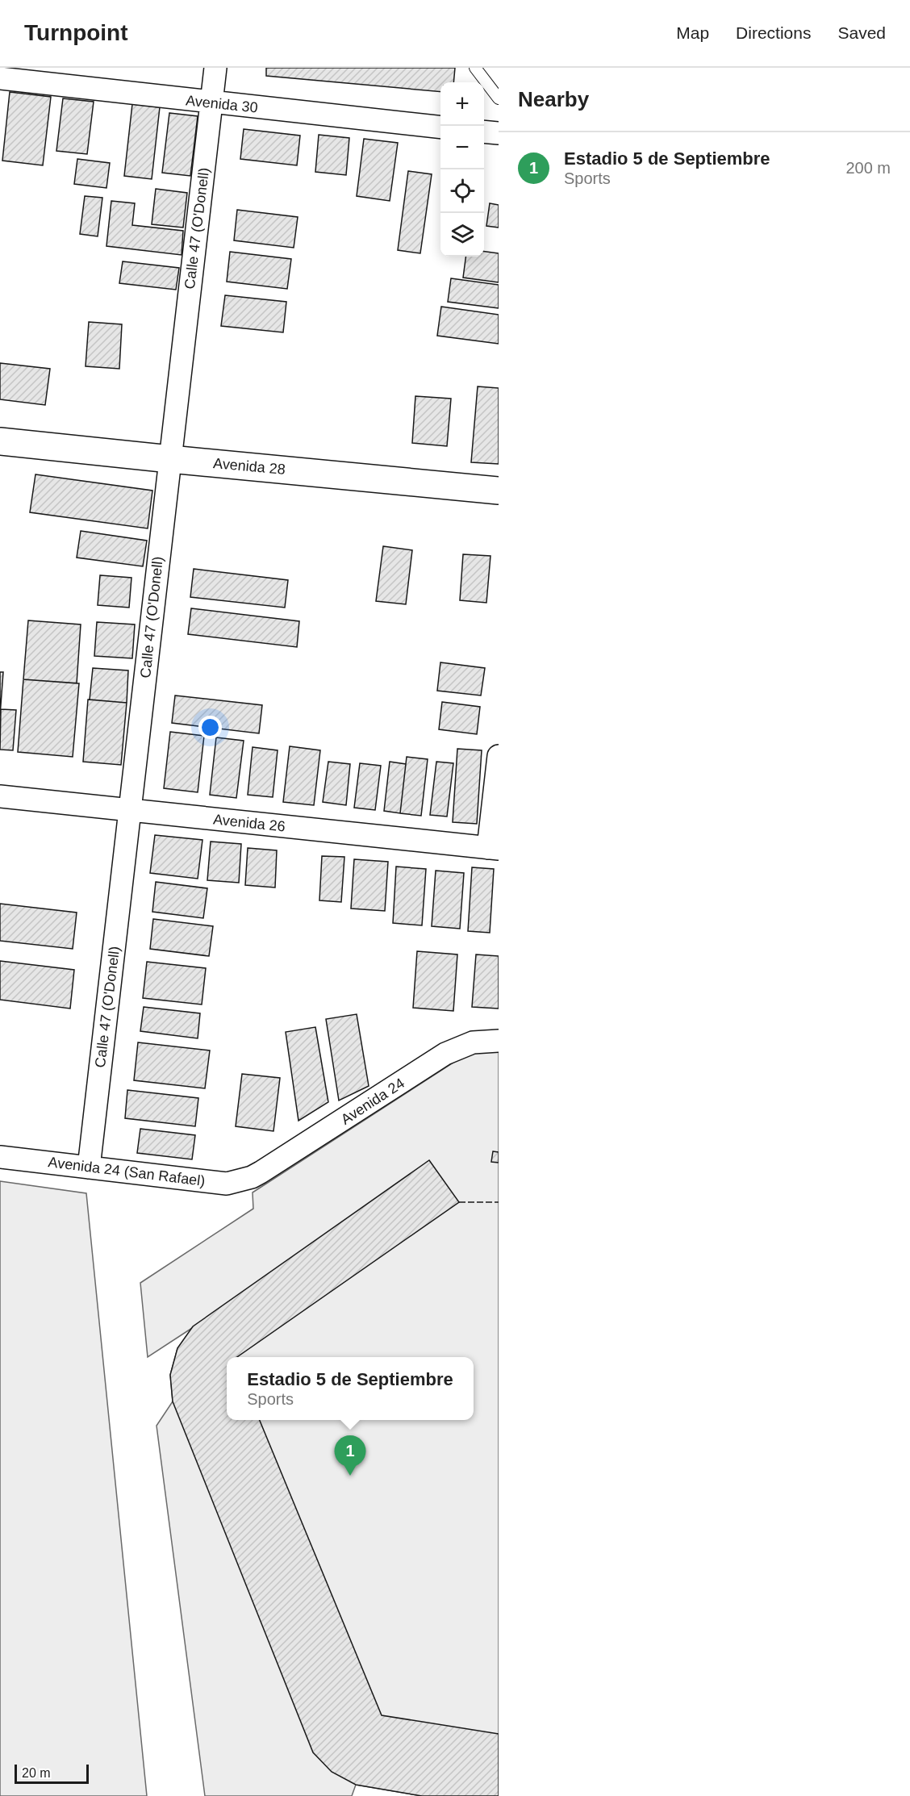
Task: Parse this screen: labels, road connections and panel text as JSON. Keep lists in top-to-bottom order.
{
  "streets": {
    "main road": ["Avenida 28"],
    "street": [
      "Avenida 30",
      "Calle 47 (O'Donell)",
      "Avenida 26",
      "Avenida 24",
      "Avenida 24 (San Rafael)"
    ]
  },
  "crossings": [
    ["Avenida 30", "Calle 47 (O'Donell)"],
    ["Calle 47 (O'Donell)", "Avenida 28"],
    ["Calle 47 (O'Donell)", "Avenida 26"],
    ["Calle 47 (O'Donell)", "Avenida 24 (San Rafael)"],
    ["Avenida 24", "Avenida 24 (San Rafael)"]
  ],
  "scale_bar": "20 m",
  "page": {
    "header": "Turnpoint",
    "nav": ["Map", "Directions", "Saved"],
    "heading": "Nearby",
    "map_buttons": ["+", "−"],
    "list": [
      {
        "mark": "1",
        "name": "Estadio 5 de Septiembre",
        "note": "Sports",
        "value": "200 m"
      }
    ],
    "popup": ["Estadio 5 de Septiembre", "Sports"],
    "pins": "1",
    "scale": "20 m"
  }
}
